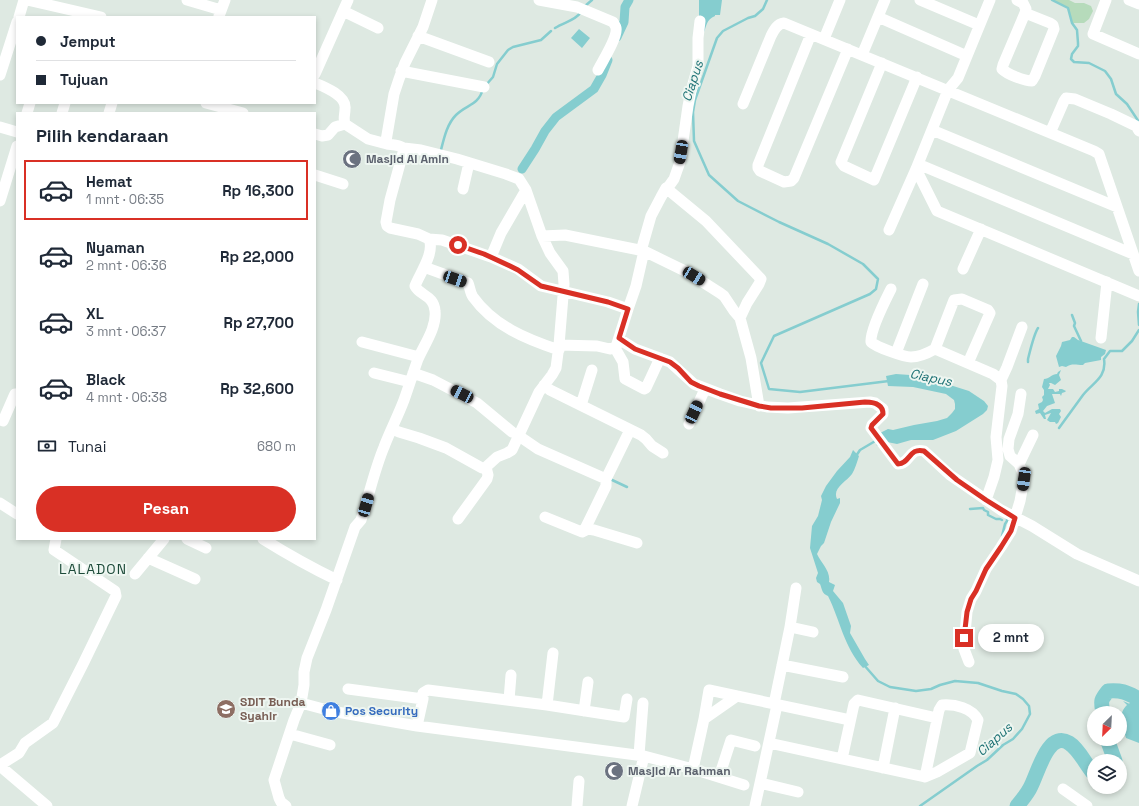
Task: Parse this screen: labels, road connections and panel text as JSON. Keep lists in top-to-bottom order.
{
  "districts": ["LALADON"],
  "water": ["Ciapus"],
  "places": {
    "mosque": ["Masjid Al Amin", "Masjid Ar Rahman"],
    "school or university": ["SDIT Bunda Syahir"],
    "shop": ["Pos Security"]
  },
  "north": "bottom left",
  "page": {
    "banner": ["Jemput", "Tujuan"],
    "heading": "Pilih kendaraan",
    "list": [
      {
        "name": "Hemat",
        "note": "1 mnt · 06:35",
        "value": "Rp 16,300"
      },
      {
        "name": "Nyaman",
        "note": "2 mnt · 06:36",
        "value": "Rp 22,000"
      },
      {
        "name": "XL",
        "note": "3 mnt · 06:37",
        "value": "Rp 27,700"
      },
      {
        "name": "Black",
        "note": "4 mnt · 06:38",
        "value": "Rp 32,600"
      }
    ],
    "pay": ["Tunai", "680 m"],
    "buttons": "Pesan",
    "bubble": "2 mnt"
  }
}
